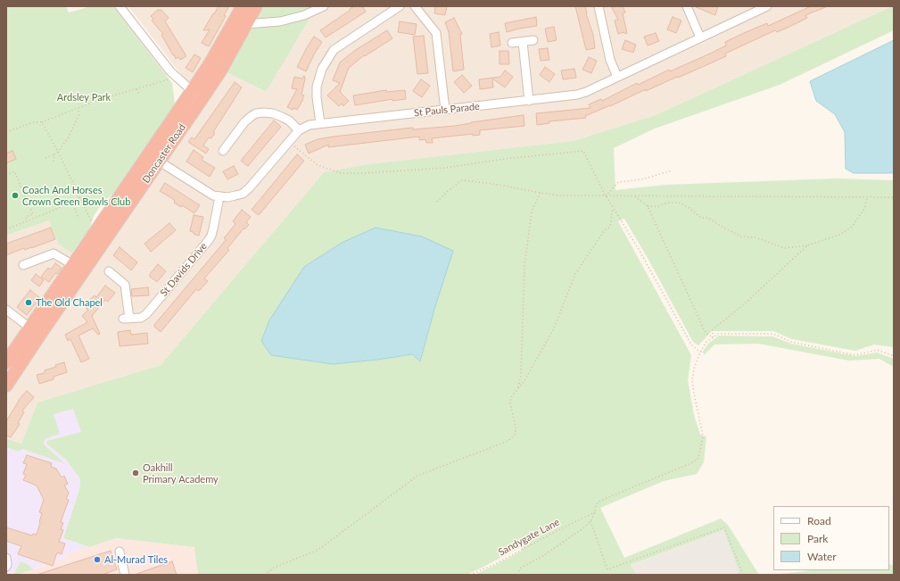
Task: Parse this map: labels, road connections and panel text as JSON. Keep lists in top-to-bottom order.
{
  "streets": {
    "highway": ["Doncaster Road"],
    "street": ["St Pauls Parade", "St Davids Drive"],
    "path": ["Sandygate Lane"]
  },
  "crossings": [
    ["St Pauls Parade", "St Davids Drive"]
  ],
  "parks": ["Ardsley Park"],
  "places": [
    "Coach And Horses Crown Green Bowls Club",
    "The Old Chapel",
    "Oakhill Primary Academy",
    "Al-Murad Tiles"
  ],
  "legend": ["Road", "Park", "Water"]
}
